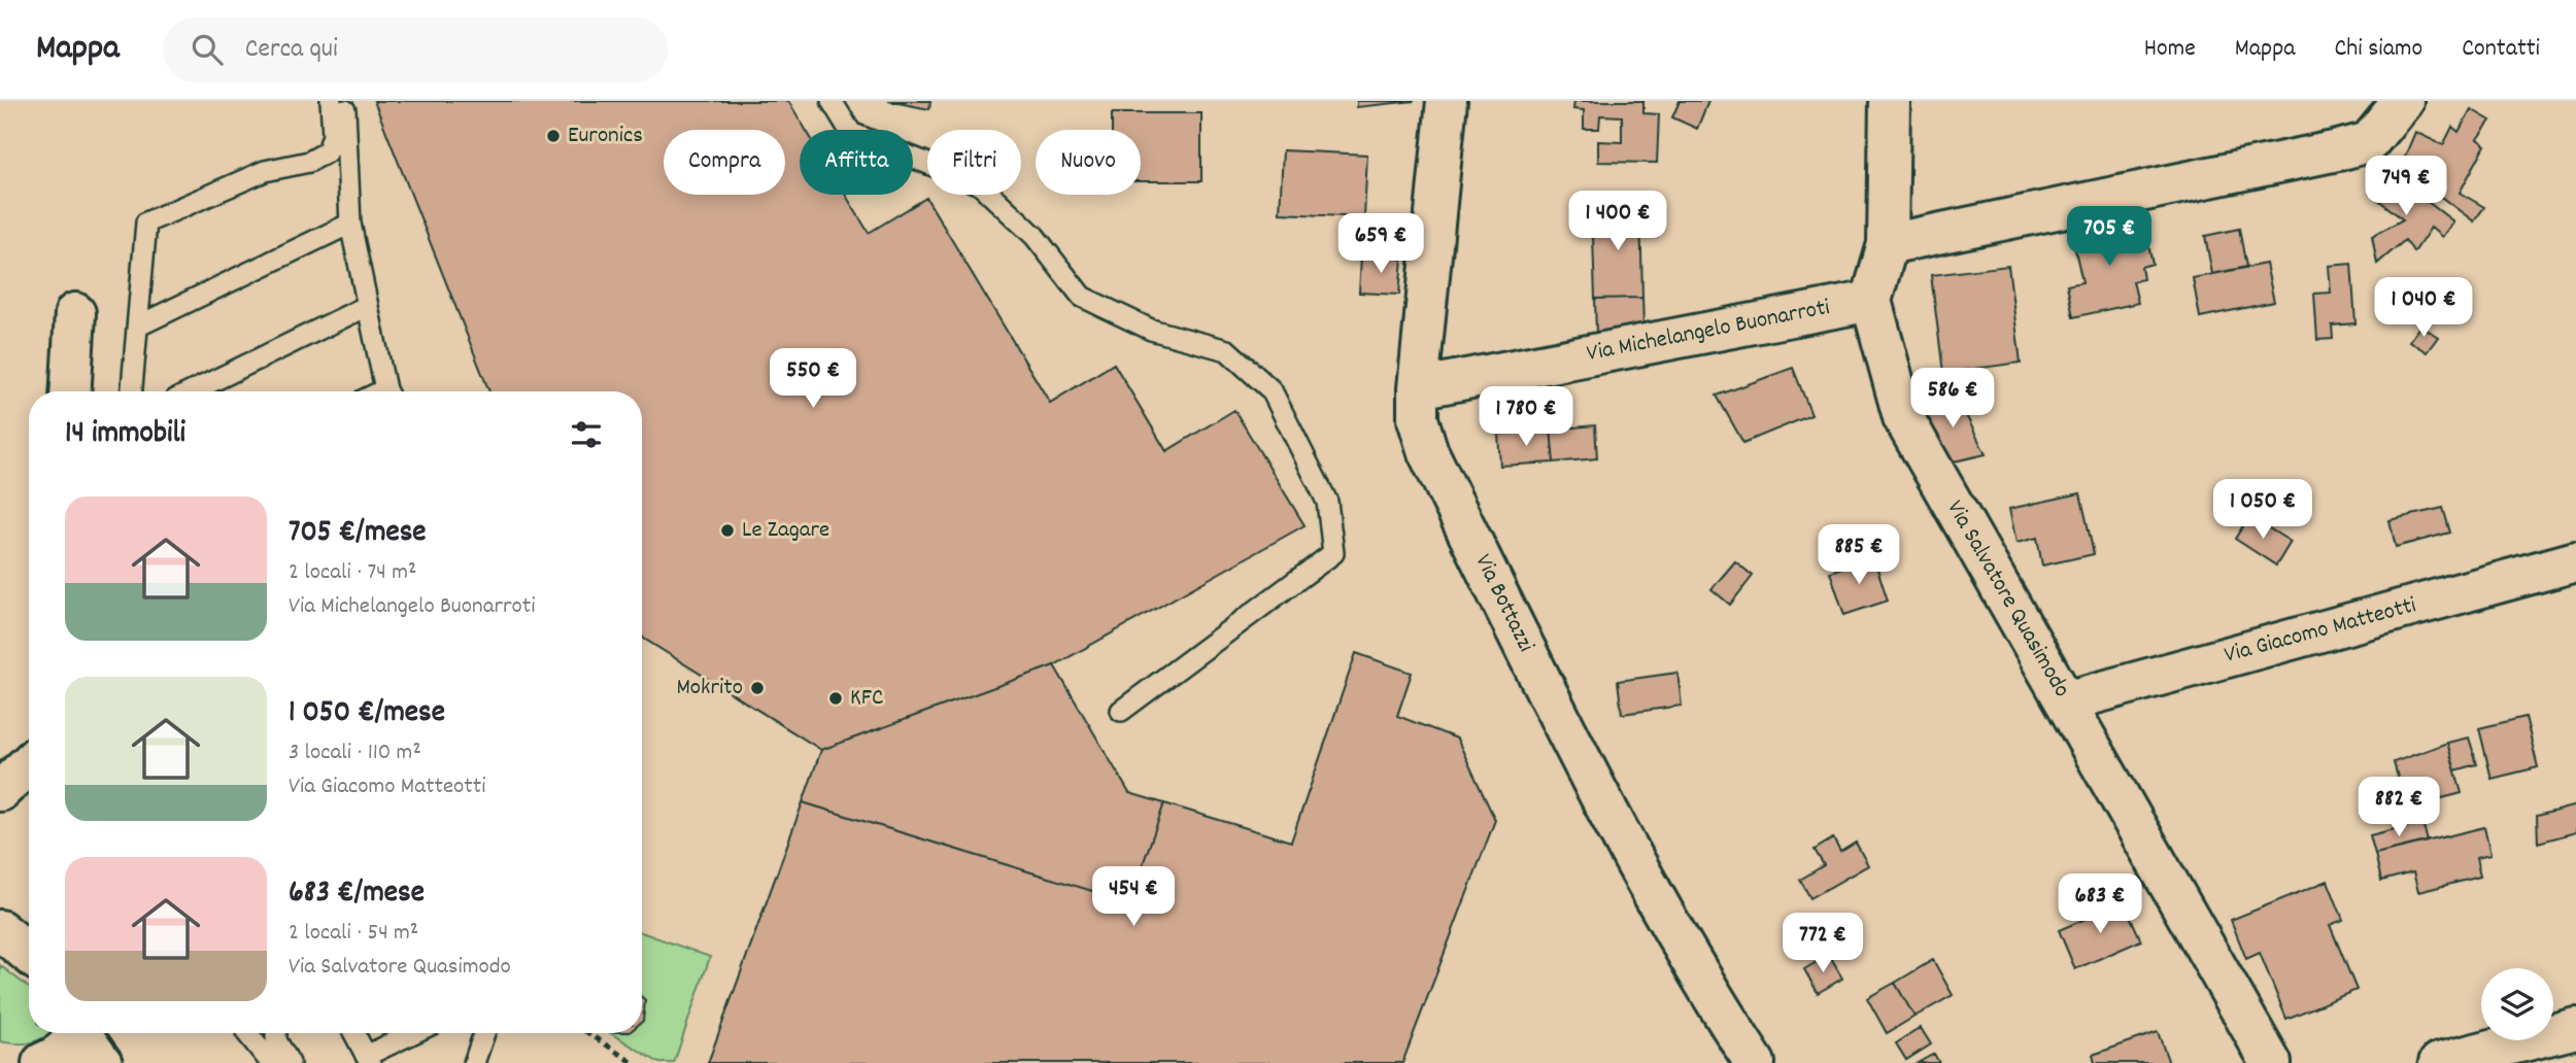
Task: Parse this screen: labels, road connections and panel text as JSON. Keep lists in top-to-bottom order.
{
  "streets": {
    "street": [
      "Via Michelangelo Buonarroti",
      "Via Salvatore Quasimodo",
      "Via Bottazzi",
      "Via Giacomo Matteotti"
    ]
  },
  "crossings": [
    ["Via Michelangelo Buonarroti", "Via Salvatore Quasimodo"],
    ["Via Michelangelo Buonarroti", "Via Bottazzi"],
    ["Via Salvatore Quasimodo", "Via Giacomo Matteotti"]
  ],
  "places": [
    "Euronics",
    "Le Zagare",
    "Mokrito",
    "KFC"
  ],
  "page": {
    "header": "Mappa",
    "search": "Cerca qui",
    "nav": [
      "Home",
      "Mappa",
      "Chi siamo",
      "Contatti"
    ],
    "chip": [
      "Compra",
      "Affitta",
      "Filtri",
      "Nuovo"
    ],
    "price": [
      "749 €",
      "1 400 €",
      "705 €",
      "659 €",
      "1 040 €",
      "550 €",
      "586 €",
      "1 780 €",
      "1 050 €",
      "885 €",
      "882 €",
      "454 €",
      "683 €",
      "772 €"
    ],
    "heading": "14 immobili",
    "list": [
      {
        "name": "705 €/mese",
        "note": "2 locali · 74 m² · Via Michelangelo Buonarroti"
      },
      {
        "name": "1 050 €/mese",
        "note": "3 locali · 110 m² · Via Giacomo Matteotti"
      },
      {
        "name": "683 €/mese",
        "note": "2 locali · 54 m² · Via Salvatore Quasimodo"
      }
    ]
  }
}
